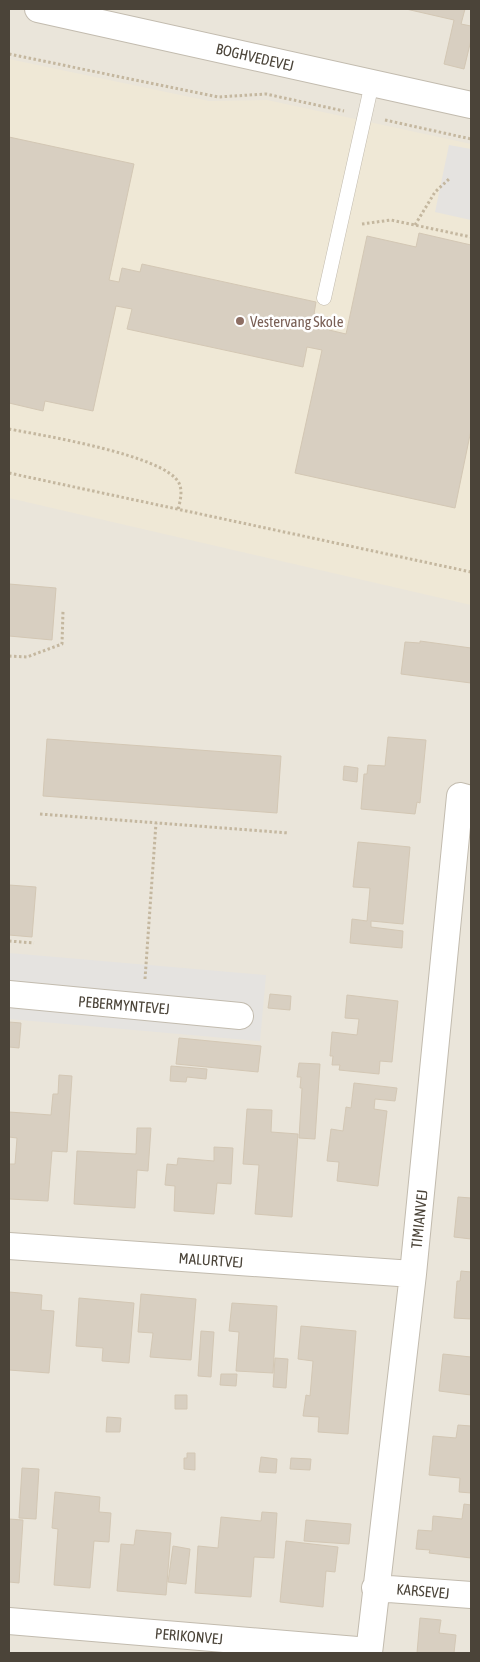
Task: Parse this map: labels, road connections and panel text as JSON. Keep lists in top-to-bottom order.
{
  "streets": {
    "street": [
      "BOGHVEDEVEJ",
      "PEBERMYNTEVEJ",
      "TIMIANVEJ",
      "MALURTVEJ",
      "KARSEVEJ",
      "PERIKONVEJ"
    ]
  },
  "crossings": [
    ["TIMIANVEJ", "MALURTVEJ"],
    ["TIMIANVEJ", "KARSEVEJ"],
    ["TIMIANVEJ", "PERIKONVEJ"]
  ],
  "places": ["Vestervang Skole"]
}
